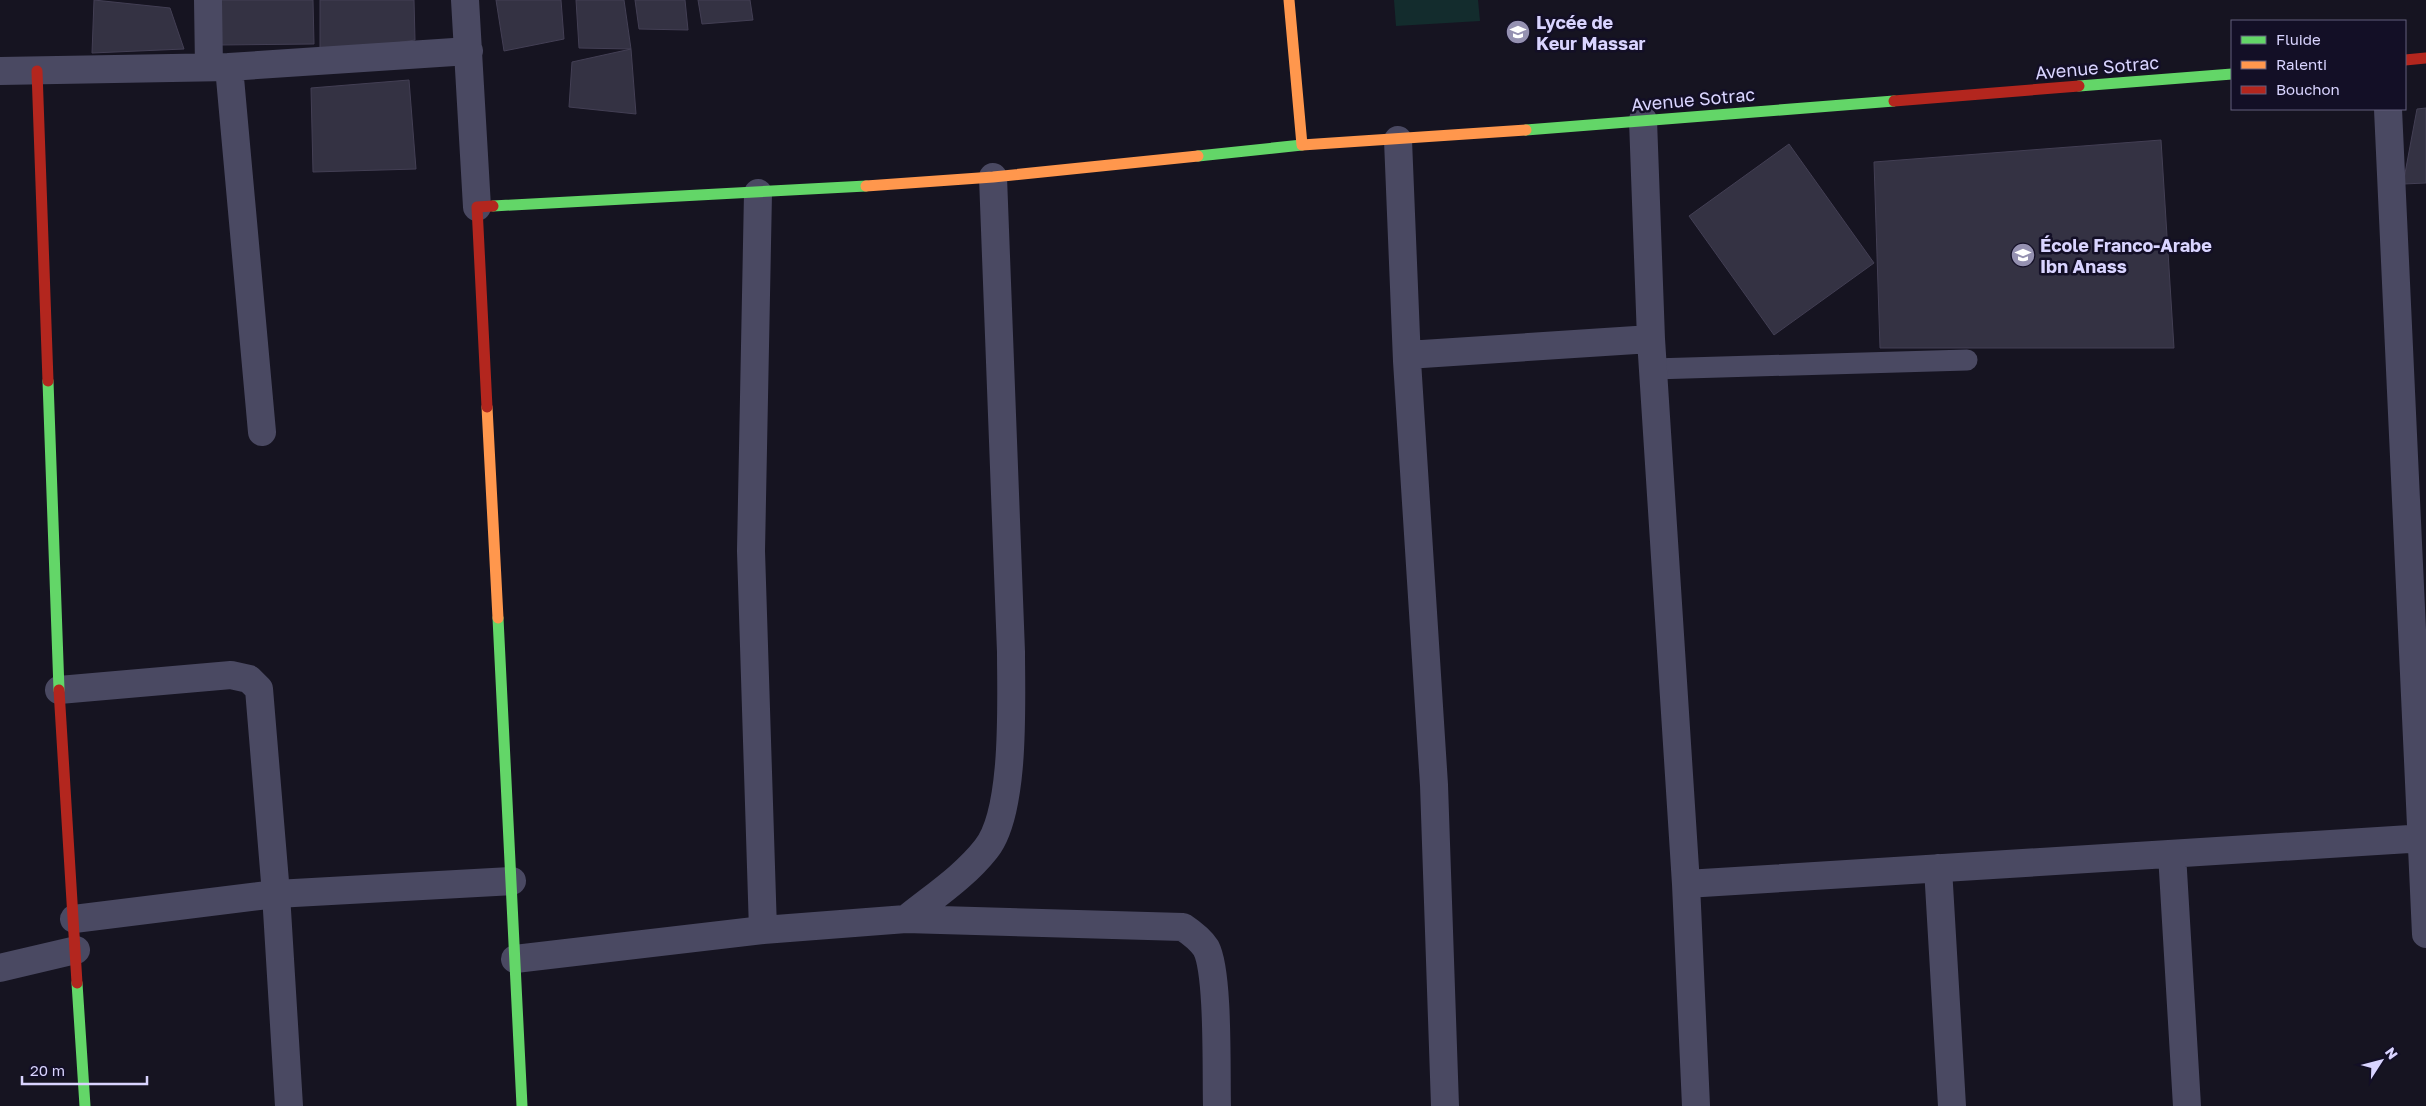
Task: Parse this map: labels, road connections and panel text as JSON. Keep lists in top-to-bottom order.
{
  "streets": {
    "street": ["Avenue Sotrac"]
  },
  "places": {
    "school or university": ["Lycée de Keur Massar", "École Franco-Arabe Ibn Anass"]
  },
  "legend": ["Fluide", "Ralenti", "Bouchon"],
  "scale_bar": "20 m",
  "north": "top right"
}
